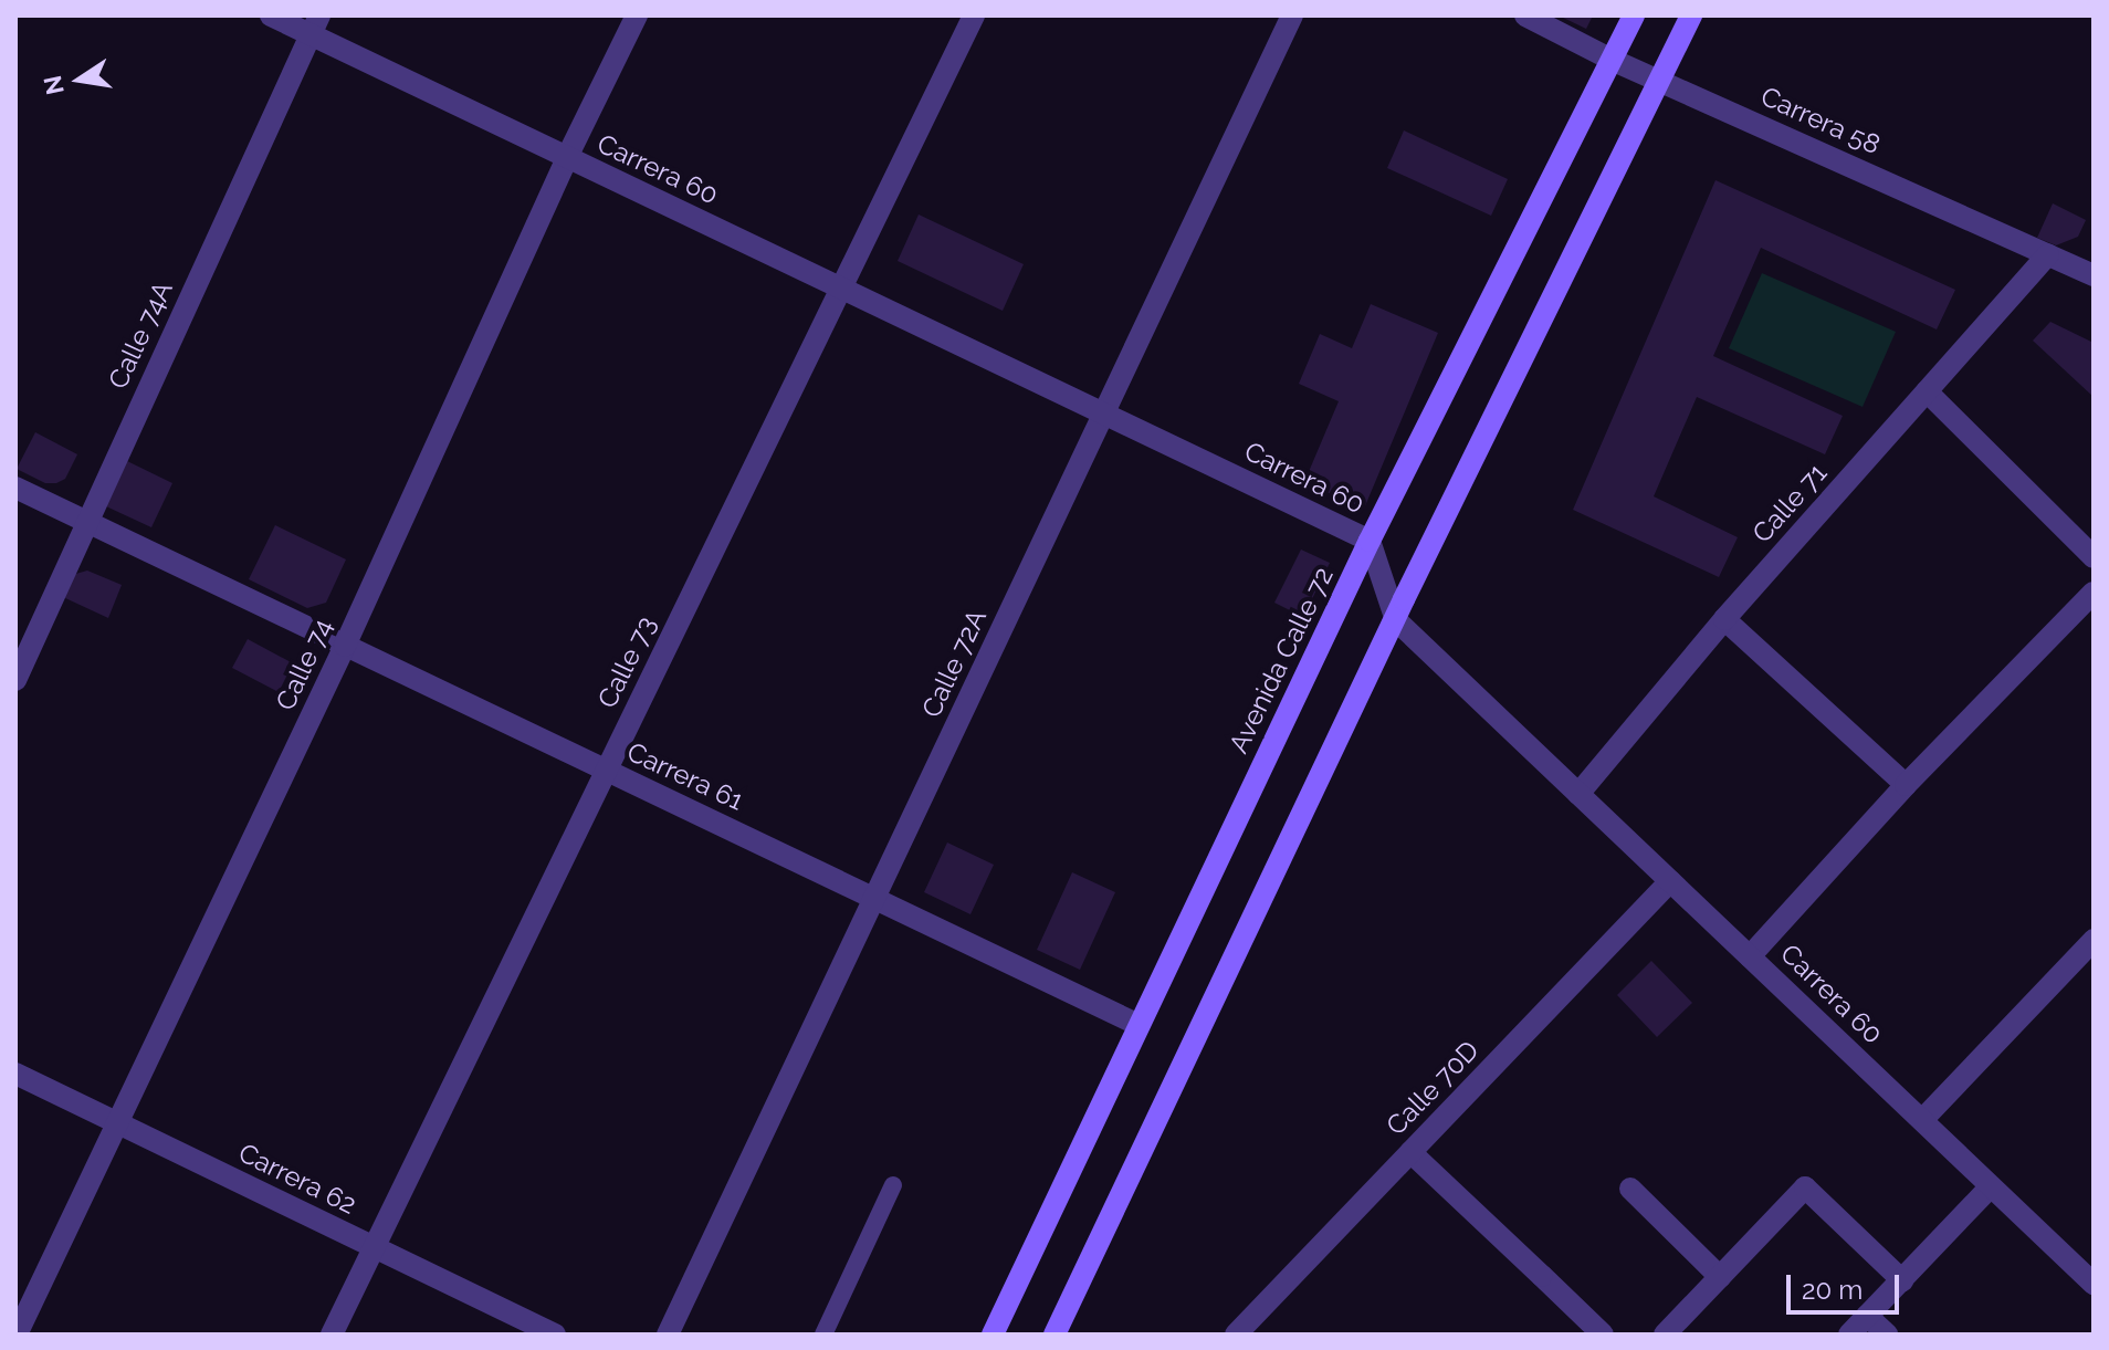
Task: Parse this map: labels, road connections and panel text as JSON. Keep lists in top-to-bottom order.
{
  "streets": {
    "main road": ["Avenida Calle 72"],
    "street": [
      "Carrera 58",
      "Carrera 60",
      "Calle 74A",
      "Calle 71",
      "Calle 73",
      "Calle 72A",
      "Calle 74",
      "Carrera 61",
      "Calle 70D",
      "Carrera 62"
    ]
  },
  "crossings": [
    ["Carrera 58", "Calle 71"],
    ["Carrera 58", "Avenida Calle 72"],
    ["Carrera 60", "Calle 74A"],
    ["Carrera 60", "Calle 71"],
    ["Carrera 60", "Avenida Calle 72"],
    ["Carrera 60", "Calle 73"],
    ["Carrera 60", "Calle 72A"],
    ["Carrera 60", "Calle 74"],
    ["Carrera 60", "Calle 70D"],
    ["Calle 74A", "Carrera 61"],
    ["Avenida Calle 72", "Carrera 61"],
    ["Calle 73", "Carrera 61"],
    ["Calle 73", "Carrera 62"],
    ["Calle 72A", "Carrera 61"],
    ["Calle 74", "Carrera 61"],
    ["Calle 74", "Carrera 62"]
  ],
  "scale_bar": "20 m",
  "north": "left"
}
